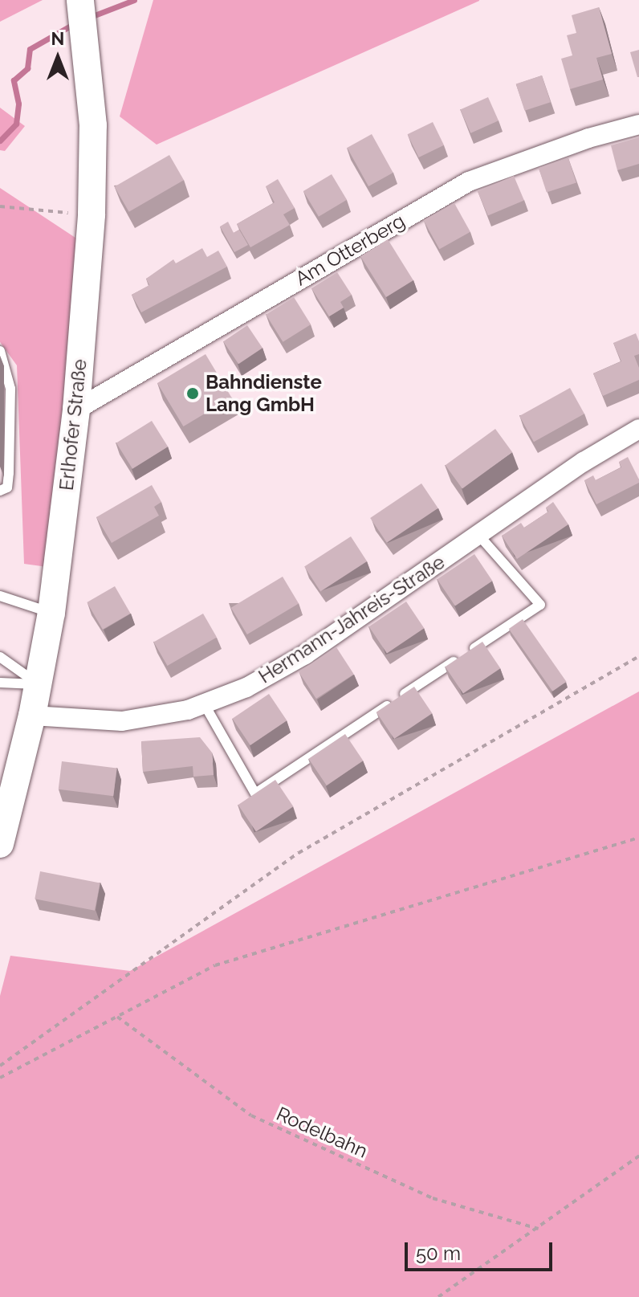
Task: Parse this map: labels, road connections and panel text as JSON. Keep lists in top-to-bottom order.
{
  "streets": {
    "street": ["Am Otterberg", "Erlhofer Straße", "Hermann-Jahreis-Straße"],
    "path": ["Rodelbahn"]
  },
  "crossings": [
    ["Am Otterberg", "Erlhofer Straße"],
    ["Erlhofer Straße", "Hermann-Jahreis-Straße"]
  ],
  "places": ["Bahndienste Lang GmbH"],
  "scale_bar": "50 m",
  "north": "top"
}
